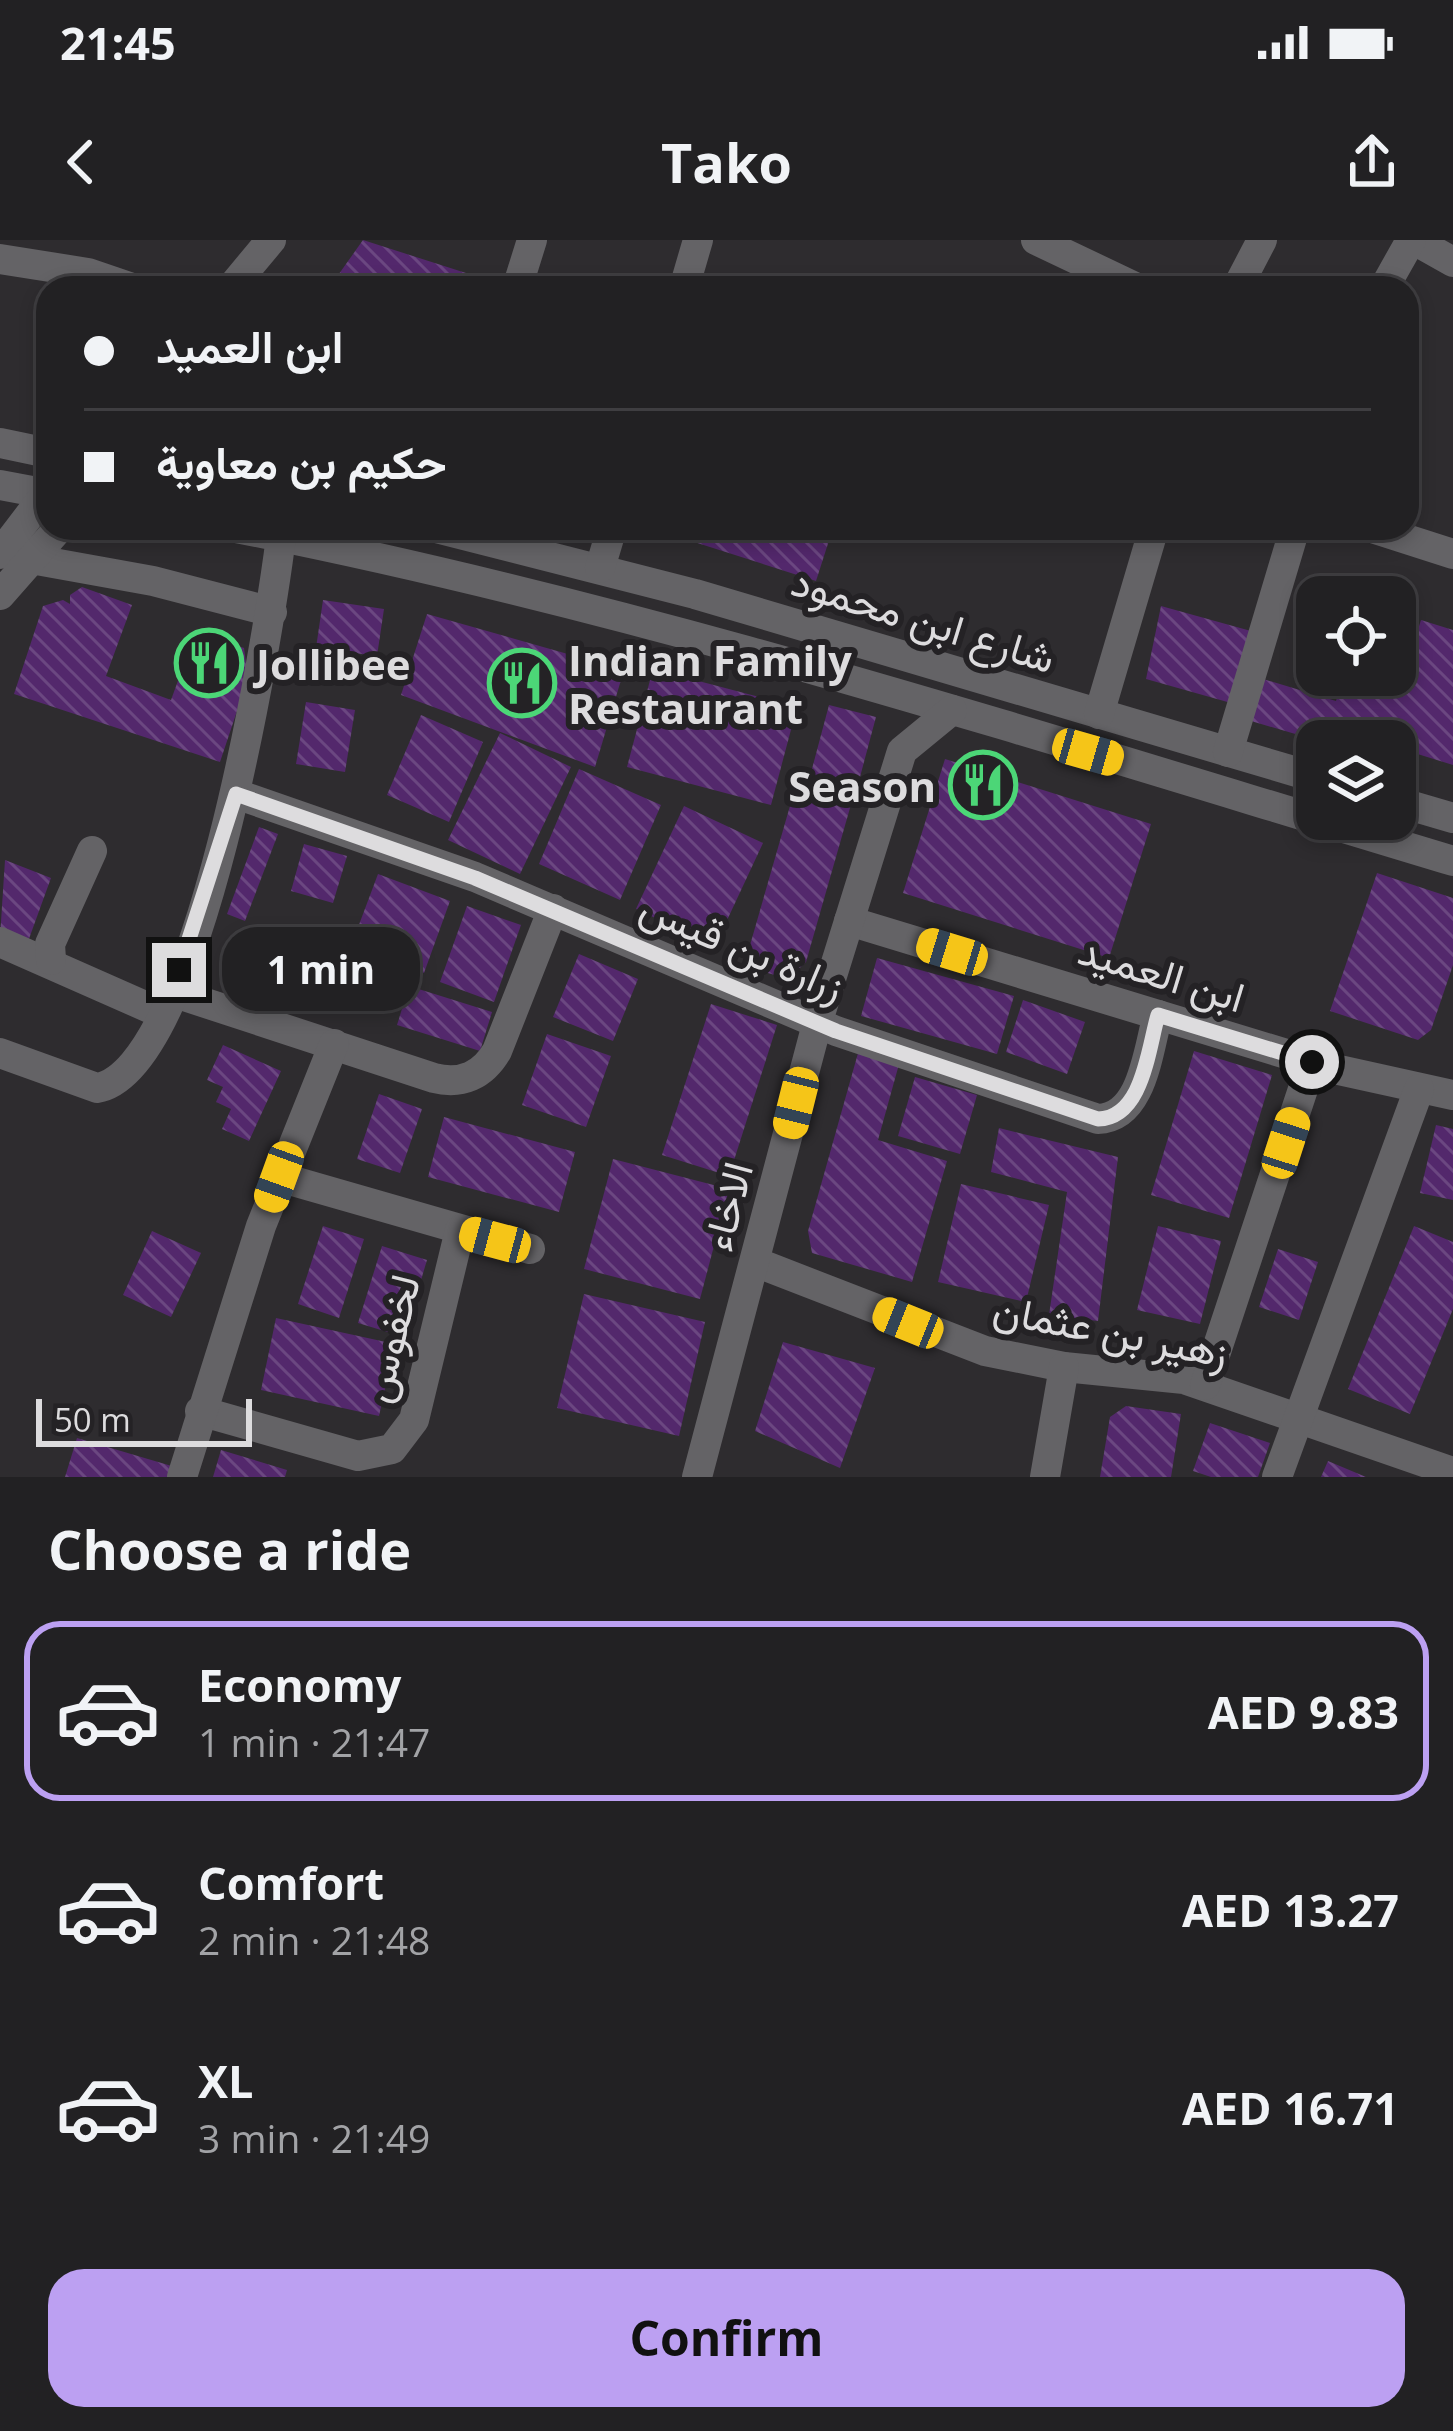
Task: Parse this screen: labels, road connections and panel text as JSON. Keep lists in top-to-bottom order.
{
  "streets": {
    "street": [
      "شارع ابن محمود",
      "زرارة بن قيس",
      "ابن العميد",
      "الاخاء",
      "زهير بن عثمان",
      "لخفوس"
    ]
  },
  "crossings": [
    ["زرارة بن قيس", "ابن العميد"],
    ["زرارة بن قيس", "الاخاء"],
    ["ابن العميد", "الاخاء"],
    ["الاخاء", "زهير بن عثمان"]
  ],
  "places": {
    "restaurant": ["Jollibee", "Indian Family Restaurant", "Season"]
  },
  "scale_bar": "50 m",
  "page": {
    "status": "21:45",
    "header": "Tako",
    "banner": ["ابن العميد", "حكيم بن معاوية"],
    "bubble": "1 min",
    "scale": "50 m",
    "heading": "Choose a ride",
    "list": [
      {
        "name": "Economy",
        "note": "1 min · 21:47",
        "value": "AED 9.83"
      },
      {
        "name": "Comfort",
        "note": "2 min · 21:48",
        "value": "AED 13.27"
      },
      {
        "name": "XL",
        "note": "3 min · 21:49",
        "value": "AED 16.71"
      }
    ],
    "buttons": "Confirm"
  }
}
